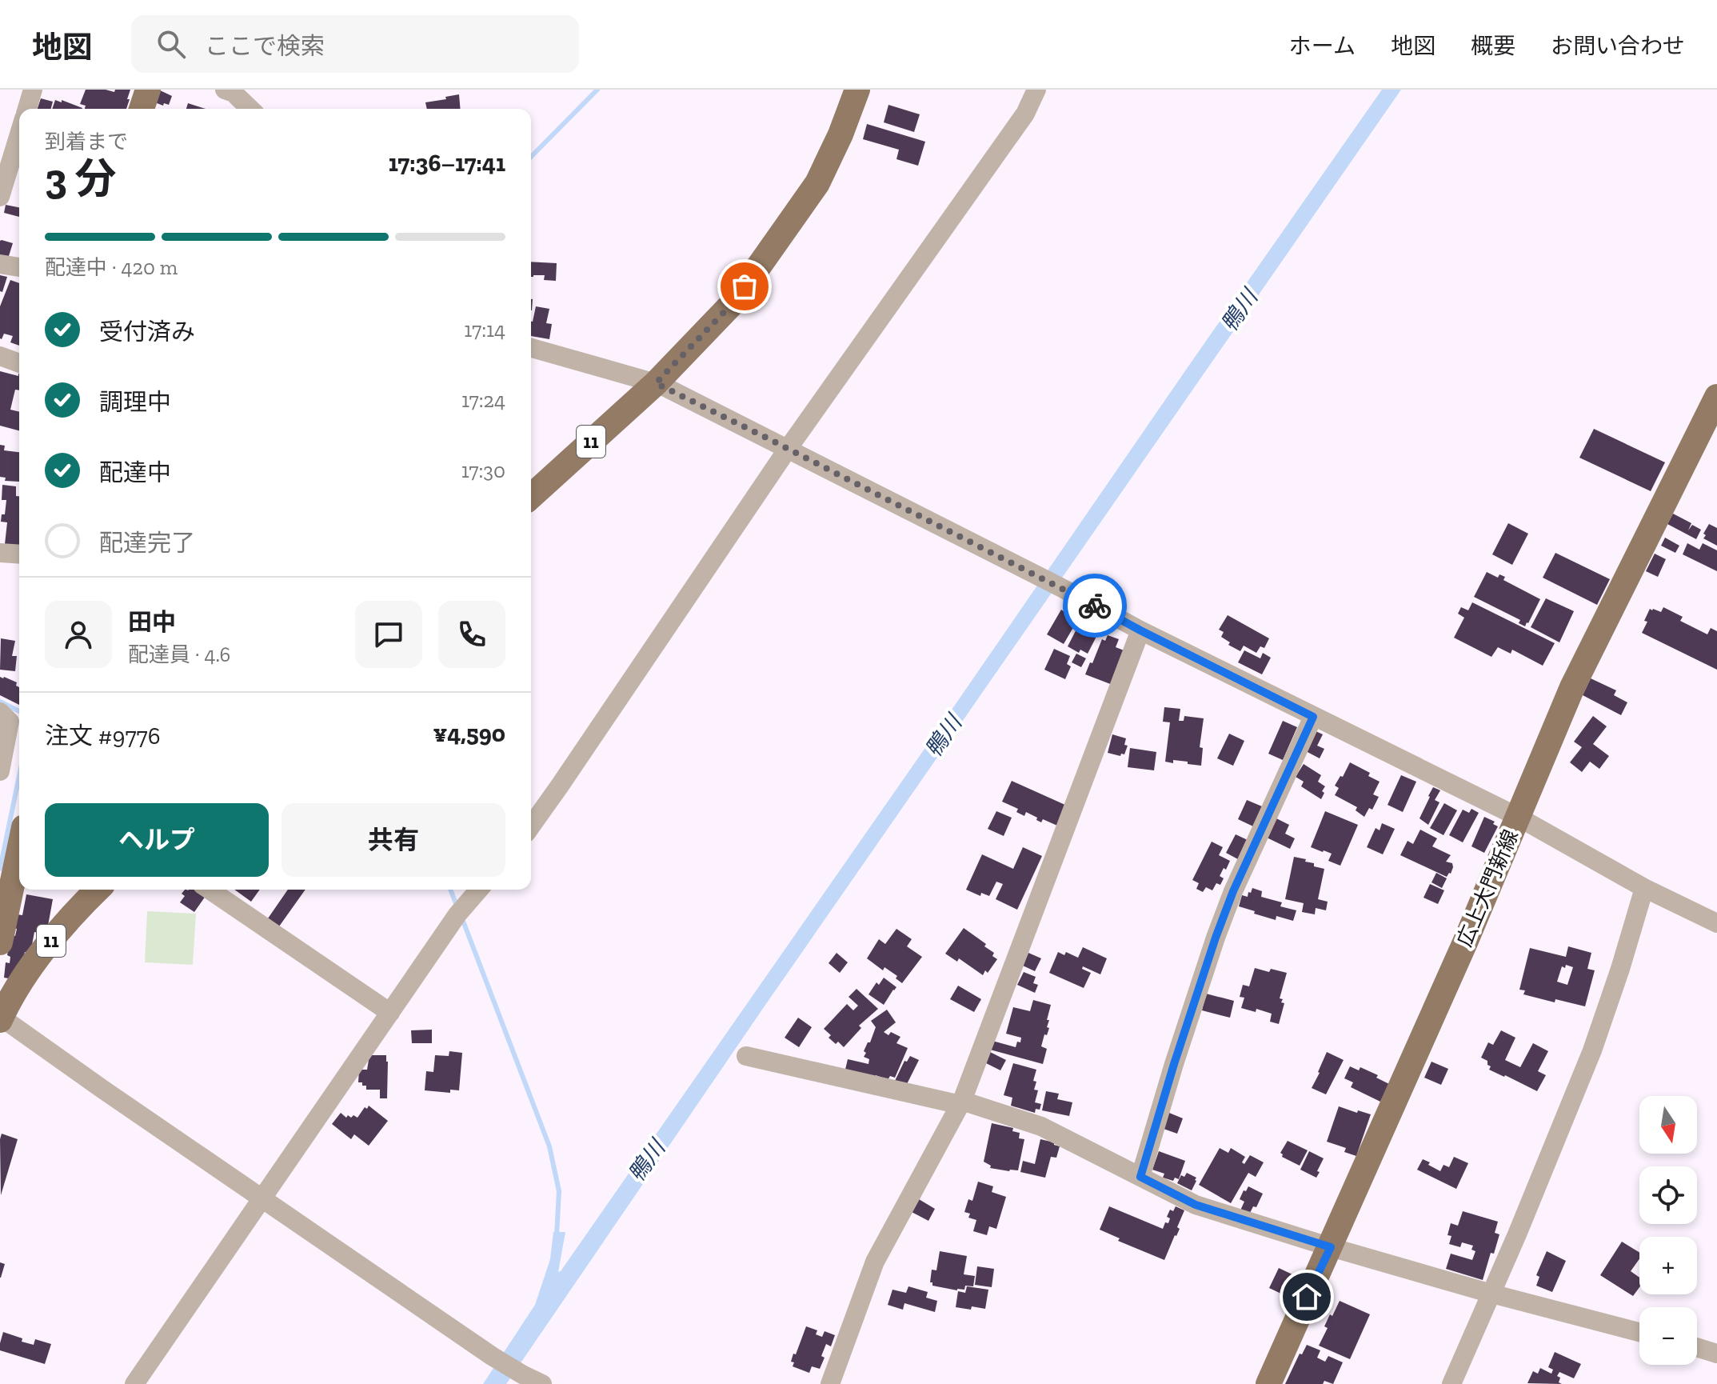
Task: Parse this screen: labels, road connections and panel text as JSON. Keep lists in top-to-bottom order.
{
  "streets": {
    "main road": ["11", "広上大門新線"]
  },
  "water": ["鴨川"],
  "north": "bottom",
  "page": {
    "header": "地図",
    "search": "ここで検索",
    "nav": [
      "ホーム",
      "地図",
      "概要",
      "お問い合わせ"
    ],
    "heading": ["3 分", "到着まで", "17:36–17:41"],
    "panel": [
      "田中",
      "配達員 · 4.6",
      "注文 #9776",
      "¥4,590"
    ],
    "bar": "配達中 · 420 m",
    "list": [
      ["受付済み", "17:14"],
      ["調理中", "17:24"],
      ["配達中", "17:30"],
      "配達完了"
    ],
    "buttons": ["ヘルプ", "共有"],
    "map_buttons": ["+", "−"]
  }
}
